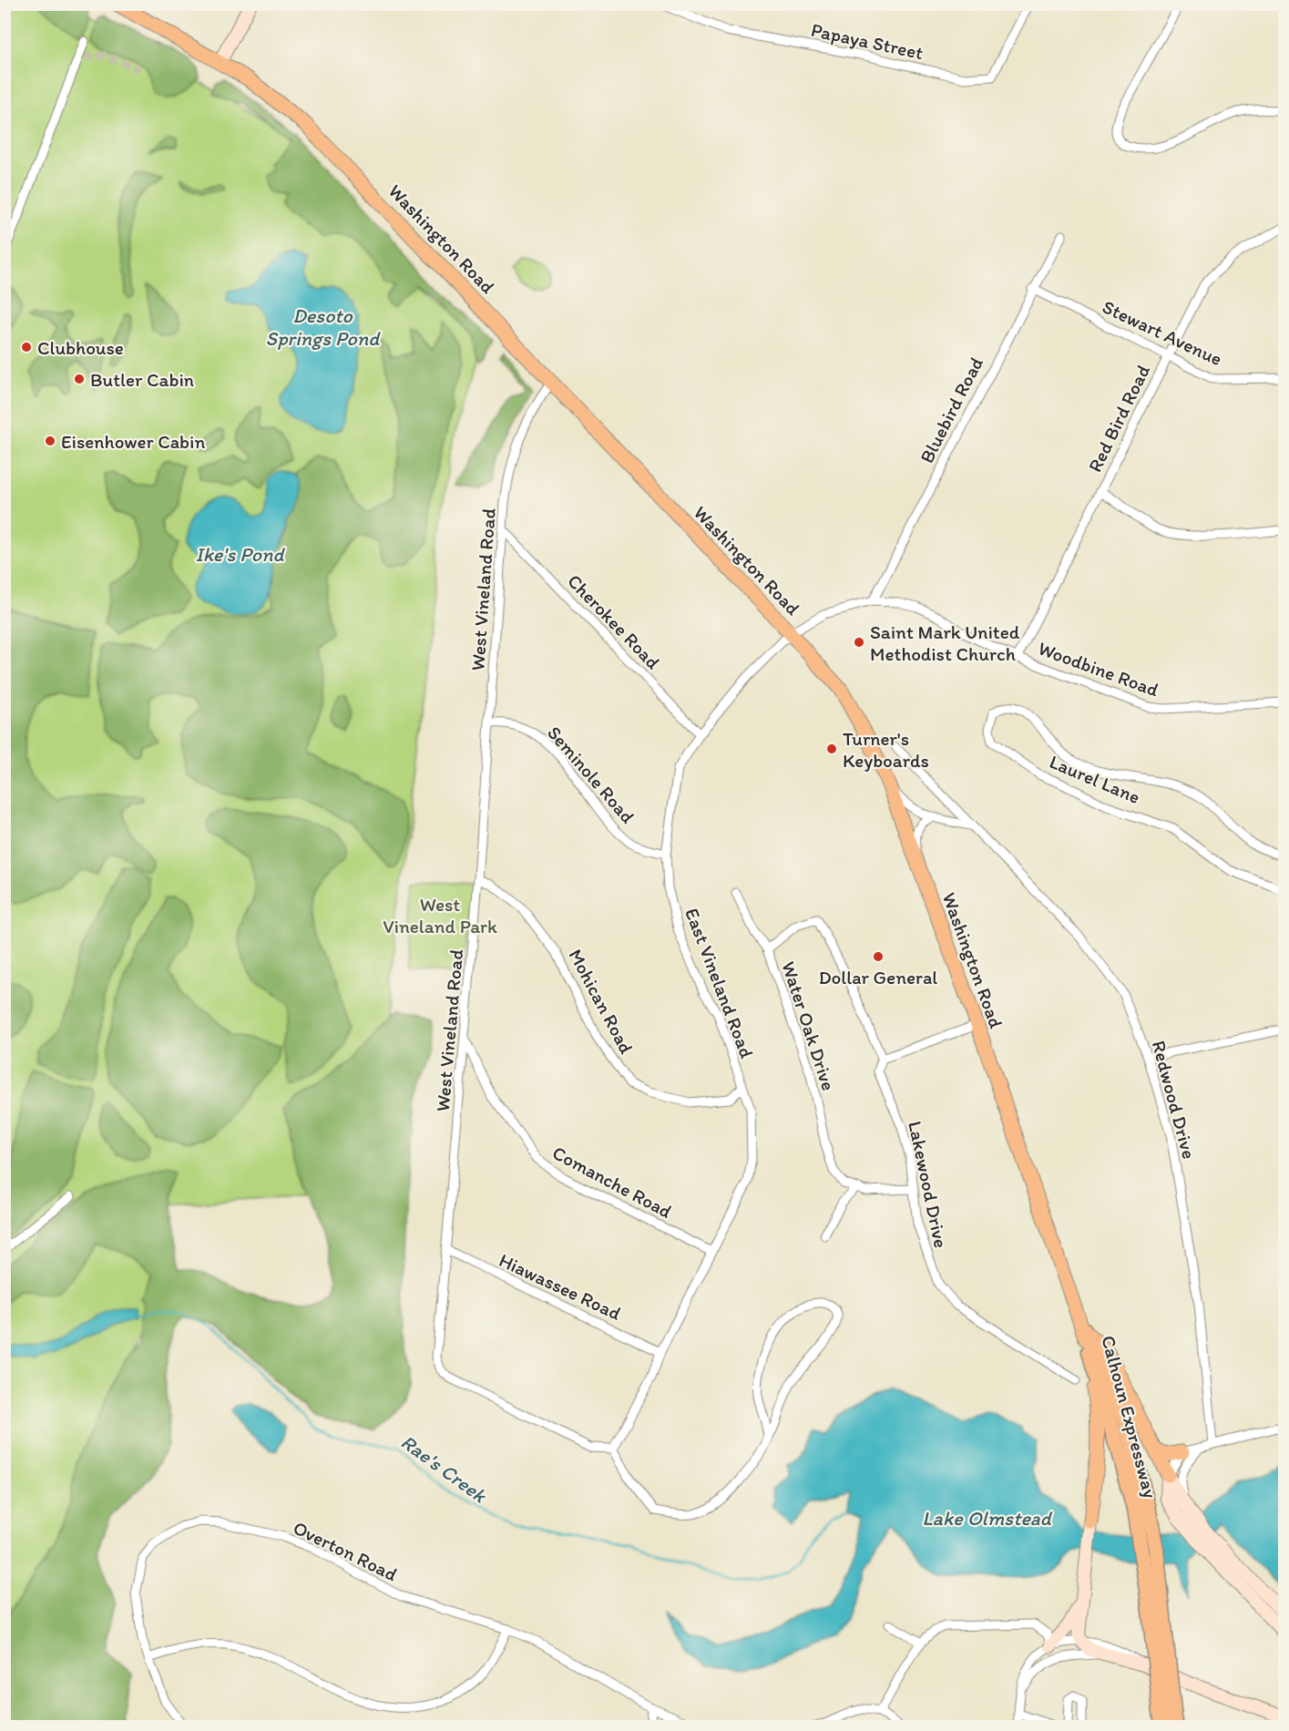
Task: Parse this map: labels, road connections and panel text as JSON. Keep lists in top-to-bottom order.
{
  "streets": {
    "highway": ["Calhoun Expressway"],
    "main road": ["Washington Road"],
    "street": [
      "Papaya Street",
      "Stewart Avenue",
      "Bluebird Road",
      "Red Bird Road",
      "West Vineland Road",
      "Cherokee Road",
      "Woodbine Road",
      "Seminole Road",
      "Laurel Lane",
      "East Vineland Road",
      "Mohican Road",
      "Water Oak Drive",
      "Redwood Drive",
      "Comanche Road",
      "Lakewood Drive",
      "Hiawassee Road",
      "Overton Road"
    ]
  },
  "crossings": [
    ["Washington Road", "West Vineland Road"],
    ["Washington Road", "Woodbine Road"],
    ["Washington Road", "East Vineland Road"],
    ["Washington Road", "Calhoun Expressway"],
    ["Stewart Avenue", "Bluebird Road"],
    ["Stewart Avenue", "Red Bird Road"],
    ["Bluebird Road", "Woodbine Road"],
    ["Red Bird Road", "Woodbine Road"],
    ["West Vineland Road", "Cherokee Road"],
    ["West Vineland Road", "Seminole Road"],
    ["West Vineland Road", "East Vineland Road"],
    ["West Vineland Road", "Mohican Road"],
    ["West Vineland Road", "Comanche Road"],
    ["West Vineland Road", "Hiawassee Road"],
    ["Cherokee Road", "East Vineland Road"],
    ["Woodbine Road", "East Vineland Road"],
    ["Seminole Road", "East Vineland Road"],
    ["East Vineland Road", "Mohican Road"],
    ["East Vineland Road", "Comanche Road"],
    ["East Vineland Road", "Hiawassee Road"],
    ["Water Oak Drive", "Lakewood Drive"]
  ],
  "water": [
    "Desoto Springs Pond",
    "Ike's Pond",
    "Rae's Creek",
    "Lake Olmstead"
  ],
  "parks": ["West Vineland Park"],
  "places": [
    "Clubhouse",
    "Butler Cabin",
    "Eisenhower Cabin",
    "Saint Mark United Methodist Church",
    "Turner's Keyboards",
    "Dollar General"
  ]
}
